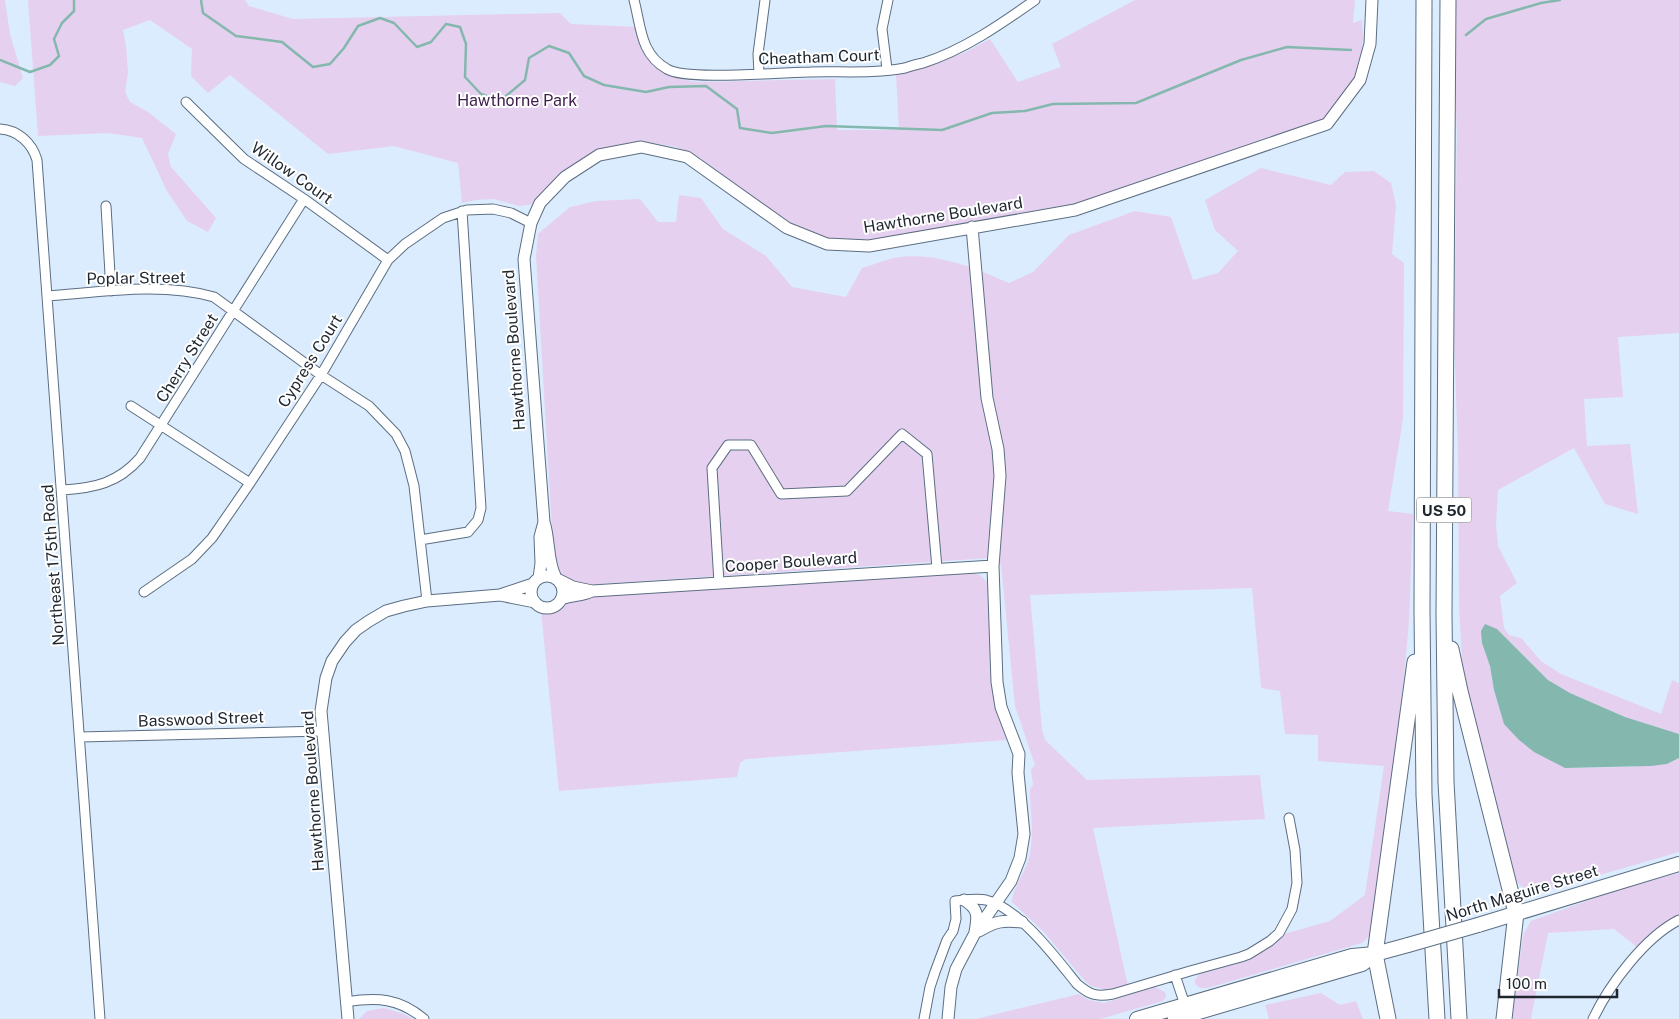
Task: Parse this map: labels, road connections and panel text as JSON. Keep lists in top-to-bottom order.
{
  "streets": {
    "highway": ["US 50"],
    "main road": ["North Maguire Street"],
    "street": [
      "Cheatham Court",
      "Willow Court",
      "Hawthorne Boulevard",
      "Poplar Street",
      "Cherry Street",
      "Cypress Court",
      "Cooper Boulevard",
      "Northeast 175th Road",
      "Basswood Street"
    ]
  },
  "crossings": [
    ["Willow Court", "Cherry Street"],
    ["Willow Court", "Cypress Court"],
    ["Hawthorne Boulevard", "Poplar Street"],
    ["Hawthorne Boulevard", "Cypress Court"],
    ["Hawthorne Boulevard", "Cooper Boulevard"],
    ["Hawthorne Boulevard", "Basswood Street"],
    ["Poplar Street", "Cherry Street"],
    ["Poplar Street", "Cypress Court"],
    ["Poplar Street", "Northeast 175th Road"],
    ["Cherry Street", "Northeast 175th Road"],
    ["Northeast 175th Road", "Basswood Street"]
  ],
  "parks": ["Hawthorne Park"],
  "scale_bar": "100 m"
}
